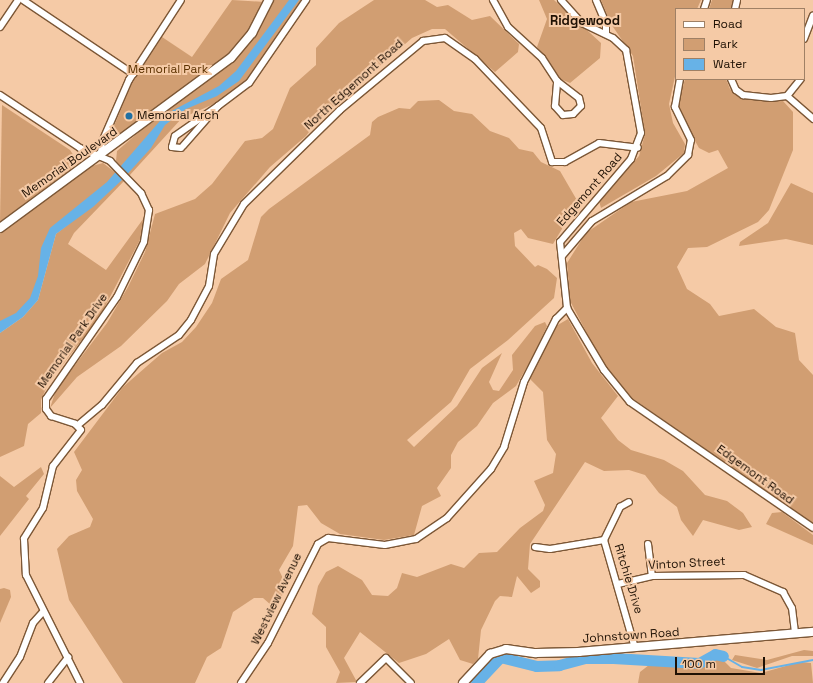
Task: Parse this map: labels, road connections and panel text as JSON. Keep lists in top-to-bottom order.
{
  "streets": {
    "street": [
      "North Edgemont Road",
      "Memorial Boulevard",
      "Edgemont Road",
      "Memorial Park Drive",
      "Vinton Street",
      "Ritchie Drive",
      "Westview Avenue",
      "Johnstown Road"
    ]
  },
  "crossings": [
    ["North Edgemont Road", "Edgemont Road"],
    ["North Edgemont Road", "Memorial Park Drive"],
    ["Memorial Boulevard", "Memorial Park Drive"],
    ["Edgemont Road", "Westview Avenue"],
    ["Vinton Street", "Ritchie Drive"],
    ["Vinton Street", "Johnstown Road"],
    ["Ritchie Drive", "Johnstown Road"]
  ],
  "districts": ["Ridgewood"],
  "parks": ["Memorial Park"],
  "places": ["Memorial Arch"],
  "legend": ["Road", "Park", "Water"],
  "scale_bar": "100 m"
}
